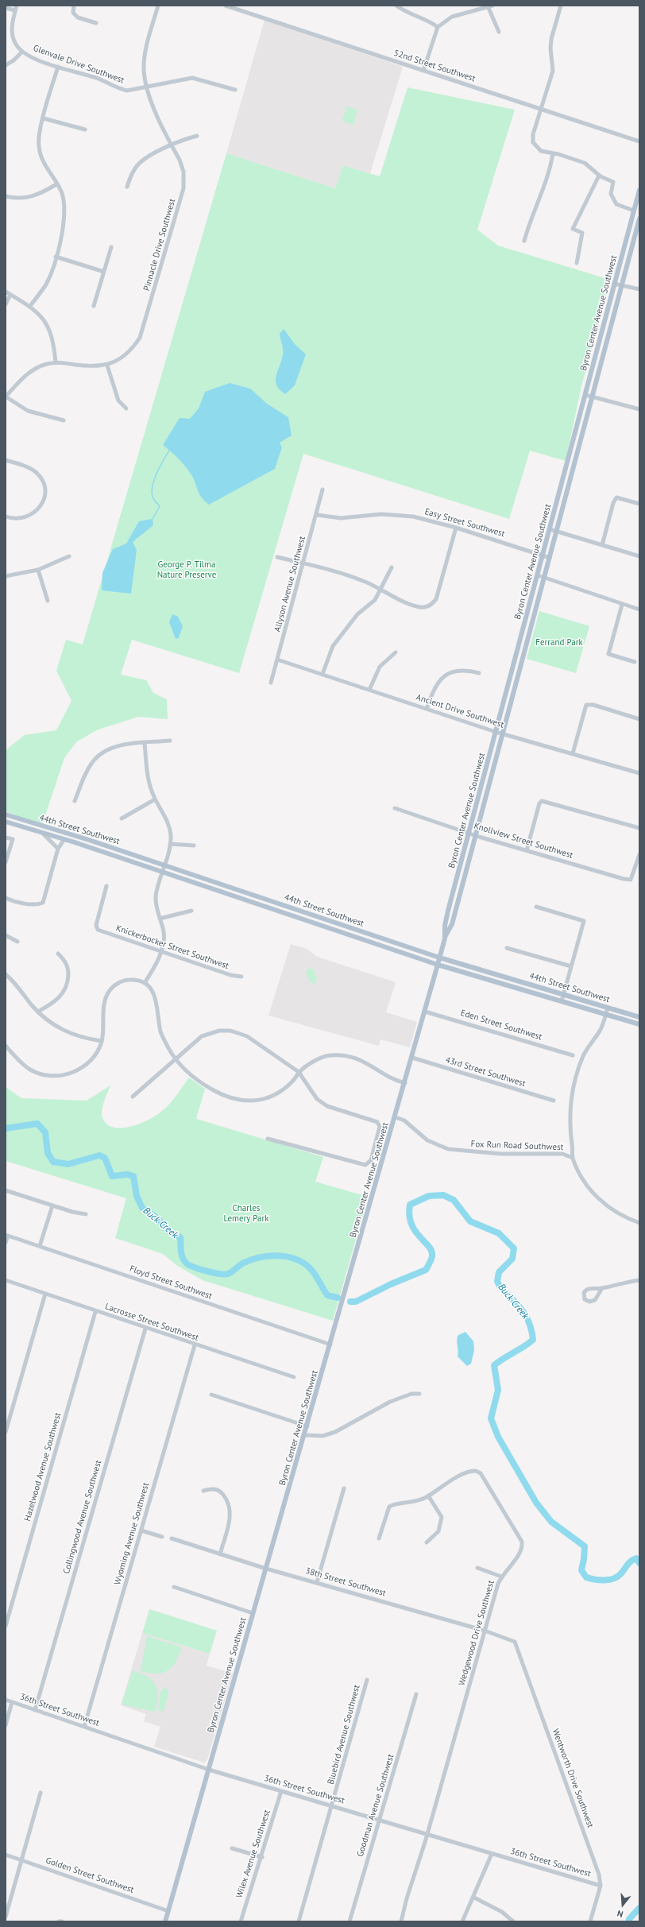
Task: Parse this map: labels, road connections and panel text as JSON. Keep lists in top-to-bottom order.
{
  "streets": {
    "main road": ["Byron Center Avenue Southwest", "44th Street Southwest"],
    "street": [
      "Glenvale Drive Southwest",
      "52nd Street Southwest",
      "Pinnacle Drive Southwest",
      "Easy Street Southwest",
      "Allyson Avenue Southwest",
      "Ancient Drive Southwest",
      "Knollview Street Southwest",
      "Knickerbocker Street Southwest",
      "Eden Street Southwest",
      "43rd Street Southwest",
      "Fox Run Road Southwest",
      "Floyd Street Southwest",
      "Lacrosse Street Southwest",
      "Hazelwood Avenue Southwest",
      "Collingwood Avenue Southwest",
      "Wyoming Avenue Southwest",
      "38th Street Southwest",
      "Wedgewood Drive Southwest",
      "36th Street Southwest",
      "Bluebird Avenue Southwest",
      "Wentworth Drive Southwest",
      "Goodman Avenue Southwest",
      "Wilex Avenue Southwest",
      "Golden Street Southwest"
    ]
  },
  "crossings": [
    ["Glenvale Drive Southwest", "Pinnacle Drive Southwest"],
    ["Byron Center Avenue Southwest", "Easy Street Southwest"],
    ["Byron Center Avenue Southwest", "Ancient Drive Southwest"],
    ["Byron Center Avenue Southwest", "44th Street Southwest"],
    ["Byron Center Avenue Southwest", "Knollview Street Southwest"],
    ["Byron Center Avenue Southwest", "Eden Street Southwest"],
    ["Byron Center Avenue Southwest", "43rd Street Southwest"],
    ["Byron Center Avenue Southwest", "Fox Run Road Southwest"],
    ["Byron Center Avenue Southwest", "Floyd Street Southwest"],
    ["Byron Center Avenue Southwest", "38th Street Southwest"],
    ["Byron Center Avenue Southwest", "36th Street Southwest"],
    ["Byron Center Avenue Southwest", "Golden Street Southwest"],
    ["Easy Street Southwest", "Allyson Avenue Southwest"],
    ["Allyson Avenue Southwest", "Ancient Drive Southwest"],
    ["Lacrosse Street Southwest", "Hazelwood Avenue Southwest"],
    ["Lacrosse Street Southwest", "Collingwood Avenue Southwest"],
    ["Lacrosse Street Southwest", "Wyoming Avenue Southwest"],
    ["Collingwood Avenue Southwest", "36th Street Southwest"],
    ["Wyoming Avenue Southwest", "36th Street Southwest"],
    ["38th Street Southwest", "Wedgewood Drive Southwest"],
    ["38th Street Southwest", "Wentworth Drive Southwest"],
    ["Wedgewood Drive Southwest", "36th Street Southwest"],
    ["36th Street Southwest", "Bluebird Avenue Southwest"],
    ["36th Street Southwest", "Wentworth Drive Southwest"],
    ["36th Street Southwest", "Goodman Avenue Southwest"],
    ["36th Street Southwest", "Wilex Avenue Southwest"]
  ],
  "water": ["Buck Creek"],
  "parks": ["George P. Tilma Nature Preserve", "Ferrand Park", "Charles Lemery Park"],
  "north": "bottom"
}
